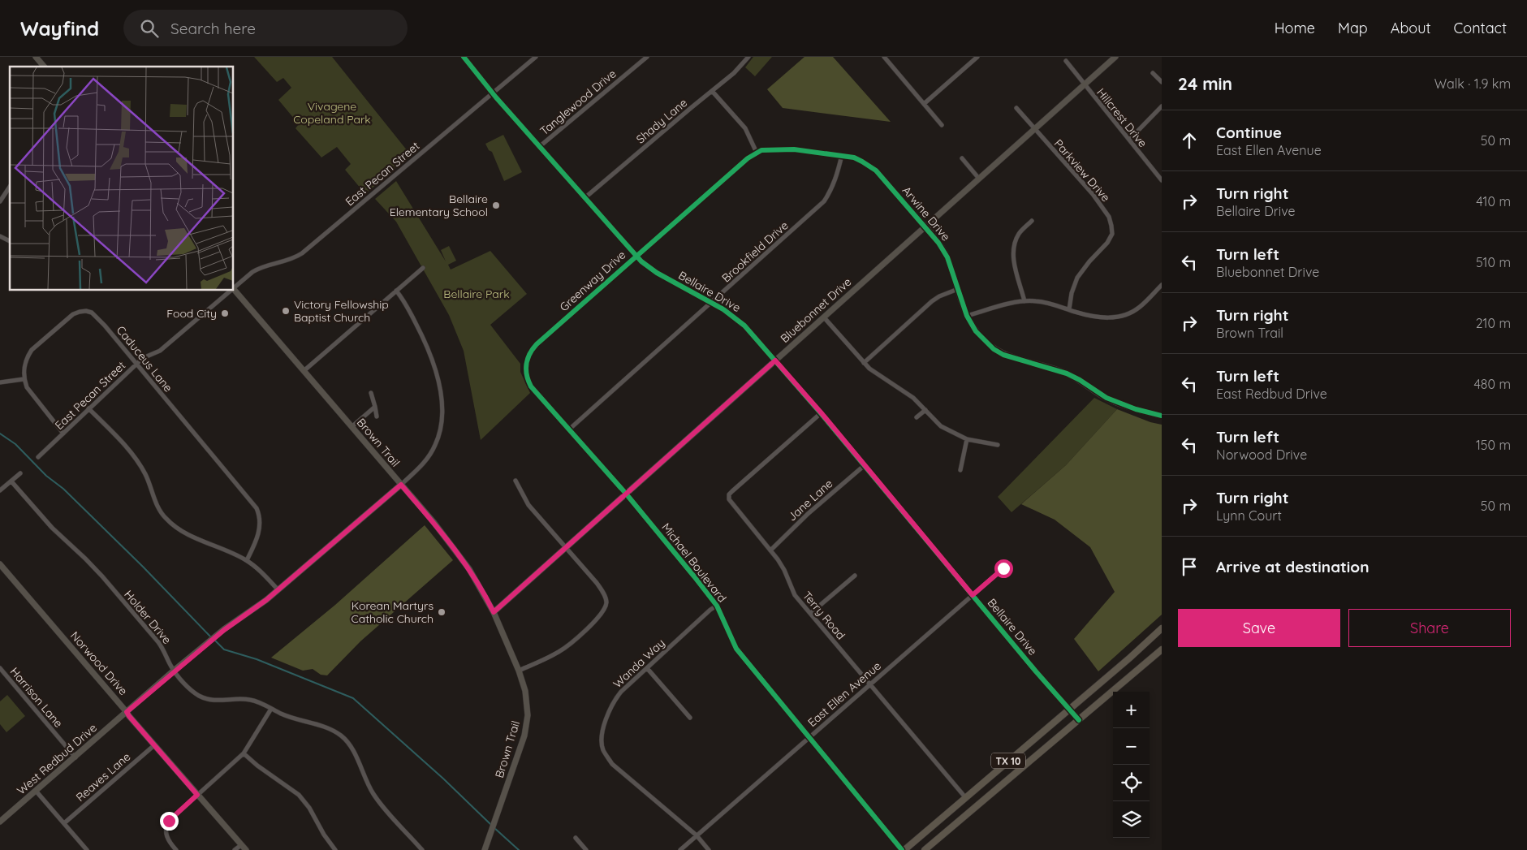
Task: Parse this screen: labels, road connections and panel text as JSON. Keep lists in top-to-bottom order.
{
  "streets": {
    "main road": ["TX 10"],
    "street": [
      "Tanglewood Drive",
      "Hillcrest Drive",
      "Shady Lane",
      "Parkview Drive",
      "East Pecan Street",
      "Arwine Drive",
      "Brookfield Drive",
      "Greenway Drive",
      "Bellaire Drive",
      "Bluebonnet Drive",
      "Caduceus Lane",
      "Brown Trail",
      "Jane Lane",
      "Michael Boulevard",
      "Terry Road",
      "Holder Drive",
      "Norwood Drive",
      "Wanda Way",
      "East Ellen Avenue",
      "Harrison Lane",
      "West Redbud Drive",
      "Reaves Lane"
    ]
  },
  "crossings": [
    ["Tanglewood Drive", "Bellaire Drive"],
    ["Hillcrest Drive", "Bluebonnet Drive"],
    ["Shady Lane", "Bellaire Drive"],
    ["Parkview Drive", "Bluebonnet Drive"],
    ["East Pecan Street", "Bellaire Drive"],
    ["East Pecan Street", "Caduceus Lane"],
    ["Arwine Drive", "Brookfield Drive"],
    ["Arwine Drive", "Greenway Drive"],
    ["Arwine Drive", "Bluebonnet Drive"],
    ["Brookfield Drive", "Bellaire Drive"],
    ["Brookfield Drive", "Michael Boulevard"],
    ["Greenway Drive", "Bellaire Drive"],
    ["Greenway Drive", "Michael Boulevard"],
    ["Bellaire Drive", "Bluebonnet Drive"],
    ["Bellaire Drive", "Jane Lane"],
    ["Bellaire Drive", "Terry Road"],
    ["Bellaire Drive", "East Ellen Avenue"],
    ["Bellaire Drive", "TX 10"],
    ["Bluebonnet Drive", "Brown Trail"],
    ["Bluebonnet Drive", "Michael Boulevard"],
    ["Brown Trail", "West Redbud Drive"],
    ["Jane Lane", "Terry Road"],
    ["Michael Boulevard", "Wanda Way"],
    ["Michael Boulevard", "East Ellen Avenue"],
    ["Michael Boulevard", "TX 10"],
    ["Terry Road", "East Ellen Avenue"],
    ["Terry Road", "TX 10"],
    ["Holder Drive", "West Redbud Drive"],
    ["Norwood Drive", "West Redbud Drive"],
    ["Norwood Drive", "Reaves Lane"],
    ["Wanda Way", "East Ellen Avenue"],
    ["Harrison Lane", "West Redbud Drive"]
  ],
  "parks": ["Vivagene Copeland Park", "Bellaire Park"],
  "places": [
    "Bellaire Elementary School",
    "Victory Fellowship Baptist Church",
    "Food City",
    "Korean Martyrs Catholic Church"
  ],
  "page": {
    "header": "Wayfind",
    "search": "Search here",
    "nav": [
      "Home",
      "Map",
      "About",
      "Contact"
    ],
    "heading": ["24 min", "Walk · 1.9 km"],
    "list": [
      ["Continue", "East Ellen Avenue", "50 m"],
      ["Turn right", "Bellaire Drive", "410 m"],
      ["Turn left", "Bluebonnet Drive", "510 m"],
      ["Turn right", "Brown Trail", "210 m"],
      ["Turn left", "East Redbud Drive", "480 m"],
      ["Turn left", "Norwood Drive", "150 m"],
      ["Turn right", "Lynn Court", "50 m"],
      "Arrive at destination"
    ],
    "buttons": ["Save", "Share"],
    "map_buttons": ["+", "−"]
  }
}
